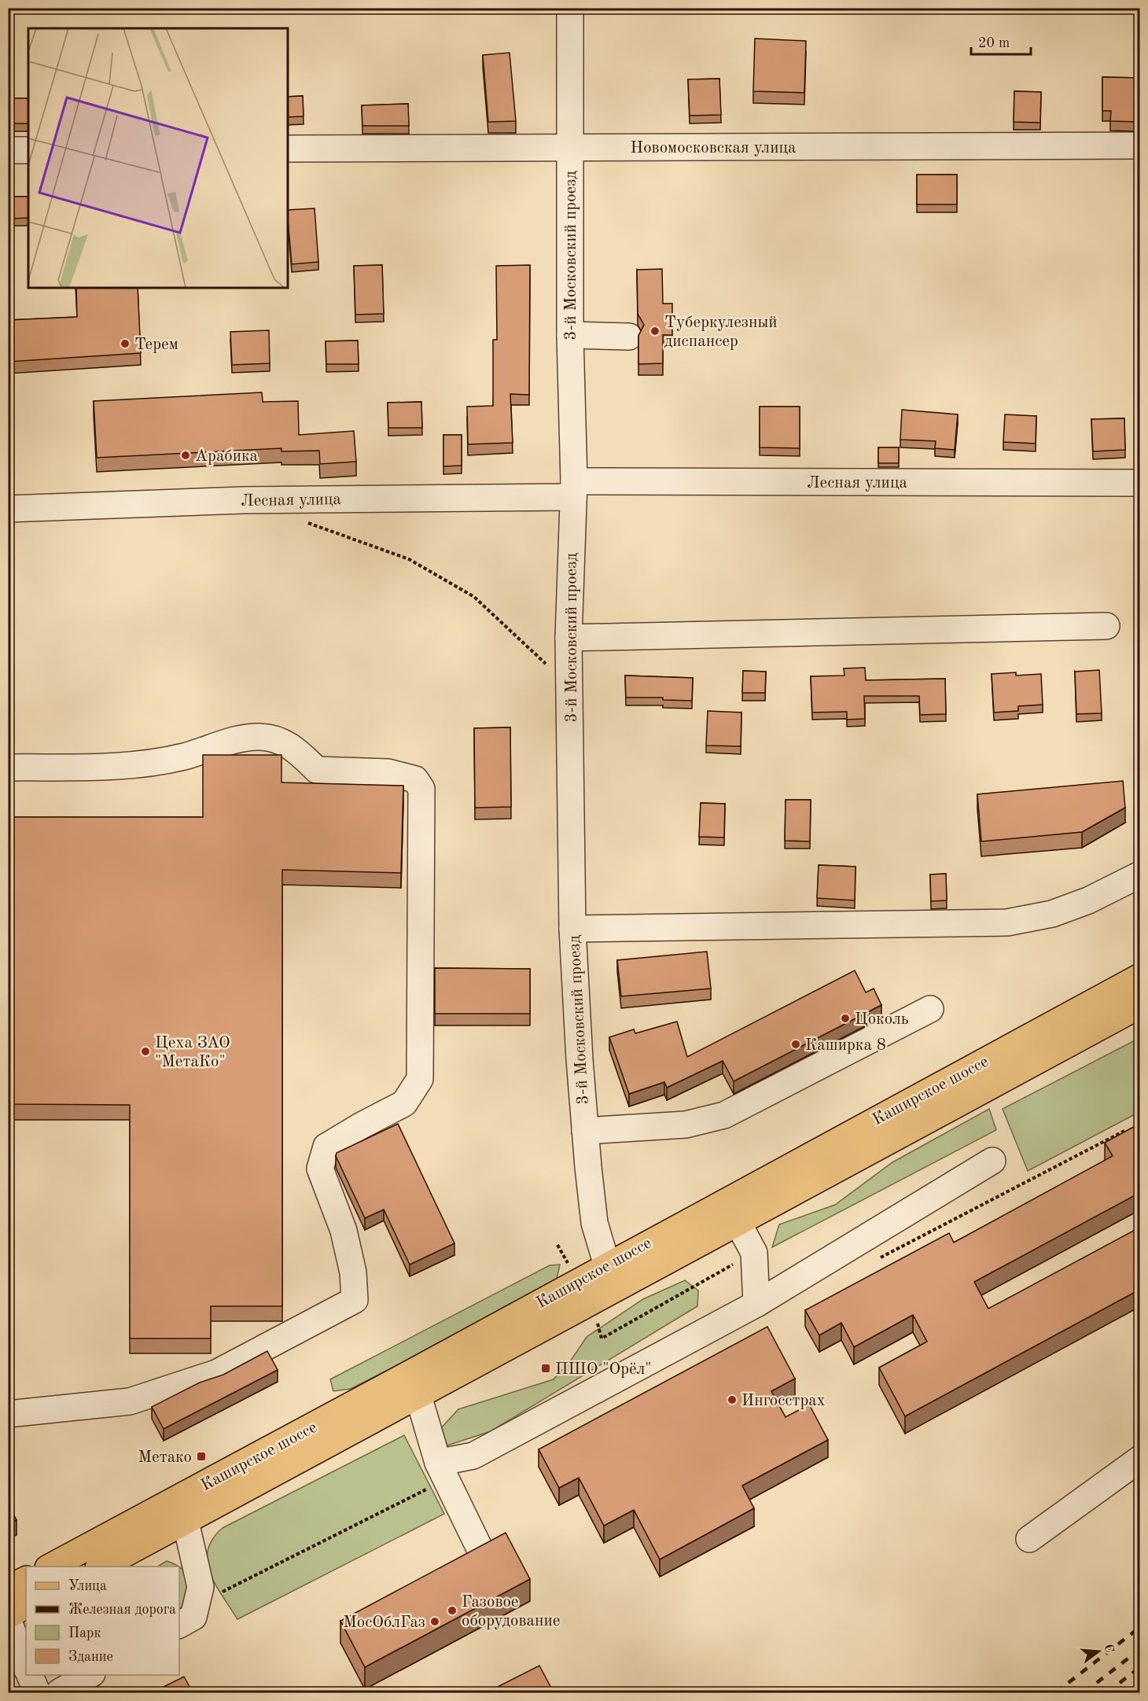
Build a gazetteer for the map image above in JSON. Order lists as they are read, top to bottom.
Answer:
{
  "streets": {
    "main road": ["Каширское шоссе"],
    "street": ["Новомосковская улица", "3-й Московский проезд", "Лесная улица"]
  },
  "crossings": [
    ["Новомосковская улица", "3-й Московский проезд"],
    ["3-й Московский проезд", "Лесная улица"],
    ["3-й Московский проезд", "Каширское шоссе"]
  ],
  "places": {
    "other": [
      "Туберкулезный диспансер",
      "Терем",
      "Арабика",
      "Цоколь",
      "Каширка 8",
      "Цеха ЗАО \"МетаКо\"",
      "Ингосстрах",
      "Газовое оборудование",
      "МосОблГаз"
    ],
    "transit": ["ПШО \"Орёл\"", "Метако"]
  },
  "legend": [
    "Улица",
    "Железная дорога",
    "Парк",
    "Здание"
  ],
  "scale_bar": "20 m",
  "north": "right"
}
